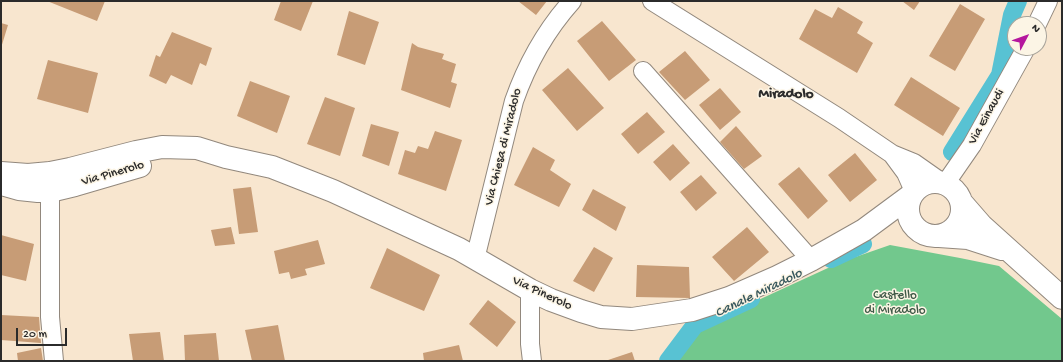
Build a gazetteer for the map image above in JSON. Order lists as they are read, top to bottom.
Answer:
{
  "streets": {
    "street": ["Via Einaudi", "Via Chiesa di Miradolo", "Via Pinerolo"]
  },
  "crossings": [
    ["Via Einaudi", "Via Pinerolo"],
    ["Via Chiesa di Miradolo", "Via Pinerolo"]
  ],
  "districts": ["Miradolo"],
  "water": ["Canale Miradolo"],
  "parks": ["Castello di Miradolo"],
  "scale_bar": "20 m",
  "north": "top right"
}
